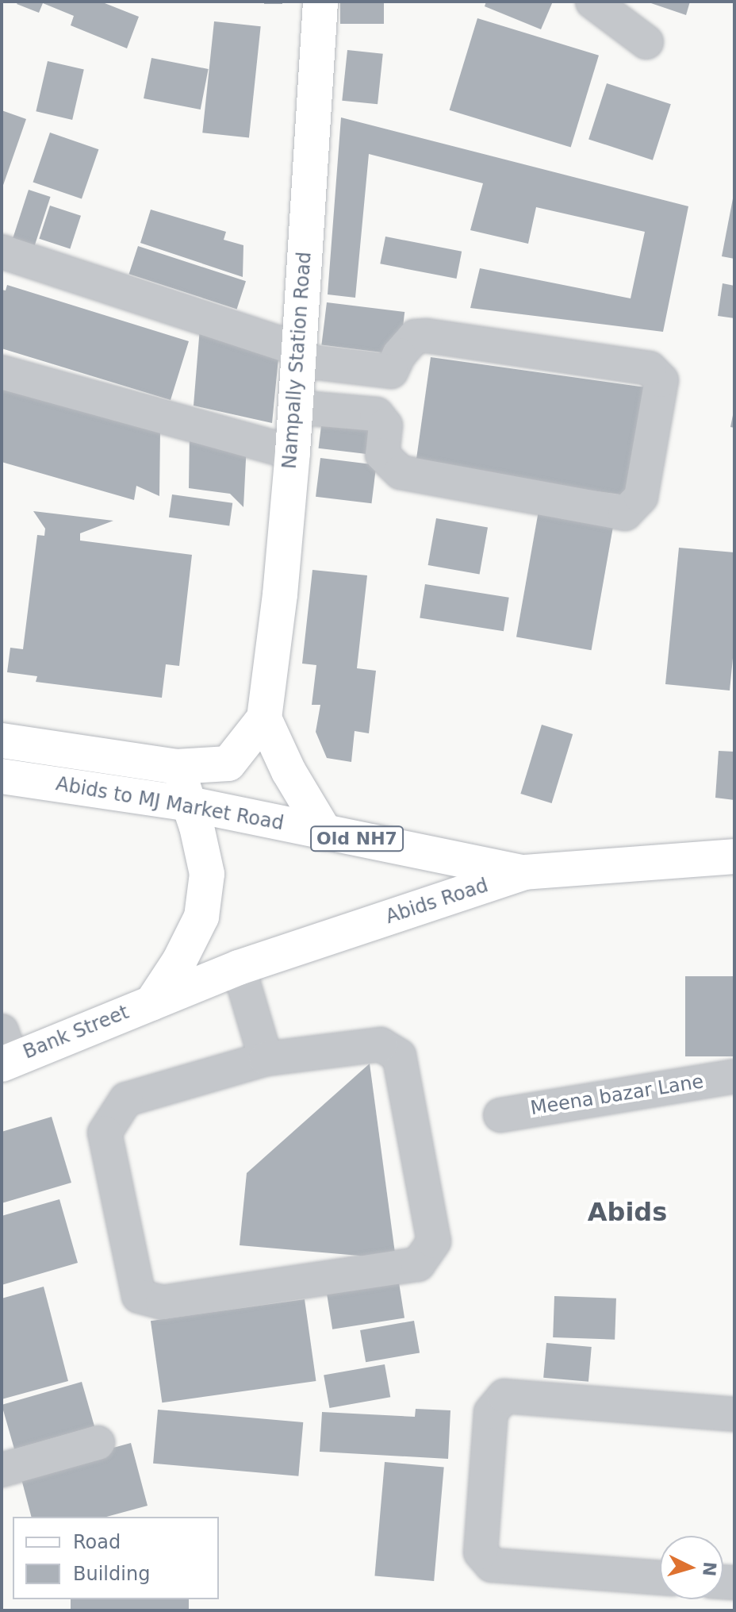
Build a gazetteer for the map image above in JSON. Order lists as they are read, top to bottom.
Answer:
{
  "streets": {
    "main road": [
      "Nampally Station Road",
      "Abids to MJ Market Road",
      "Old NH7",
      "Abids Road",
      "Bank Street"
    ],
    "street": ["Meena bazar Lane"]
  },
  "crossings": [
    ["Nampally Station Road", "Abids to MJ Market Road"],
    ["Abids to MJ Market Road", "Abids Road"],
    ["Abids Road", "Bank Street"]
  ],
  "districts": ["Abids"],
  "legend": ["Road", "Building"],
  "north": "right"
}
